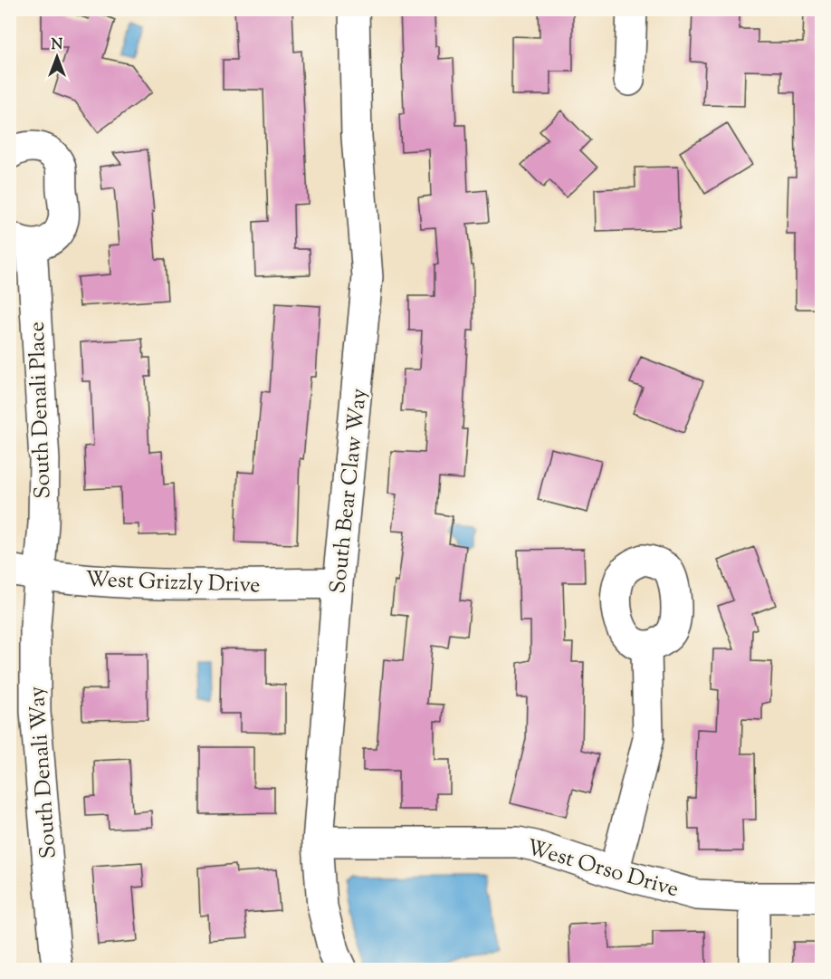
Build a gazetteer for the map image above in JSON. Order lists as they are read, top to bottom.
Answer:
{
  "streets": {
    "street": [
      "South Denali Place",
      "South Bear Claw Way",
      "West Grizzly Drive",
      "South Denali Way",
      "West Orso Drive"
    ]
  },
  "crossings": [
    ["South Denali Place", "West Grizzly Drive"],
    ["South Denali Place", "South Denali Way"],
    ["South Bear Claw Way", "West Grizzly Drive"],
    ["South Bear Claw Way", "West Orso Drive"],
    ["West Grizzly Drive", "South Denali Way"]
  ],
  "north": "top"
}
